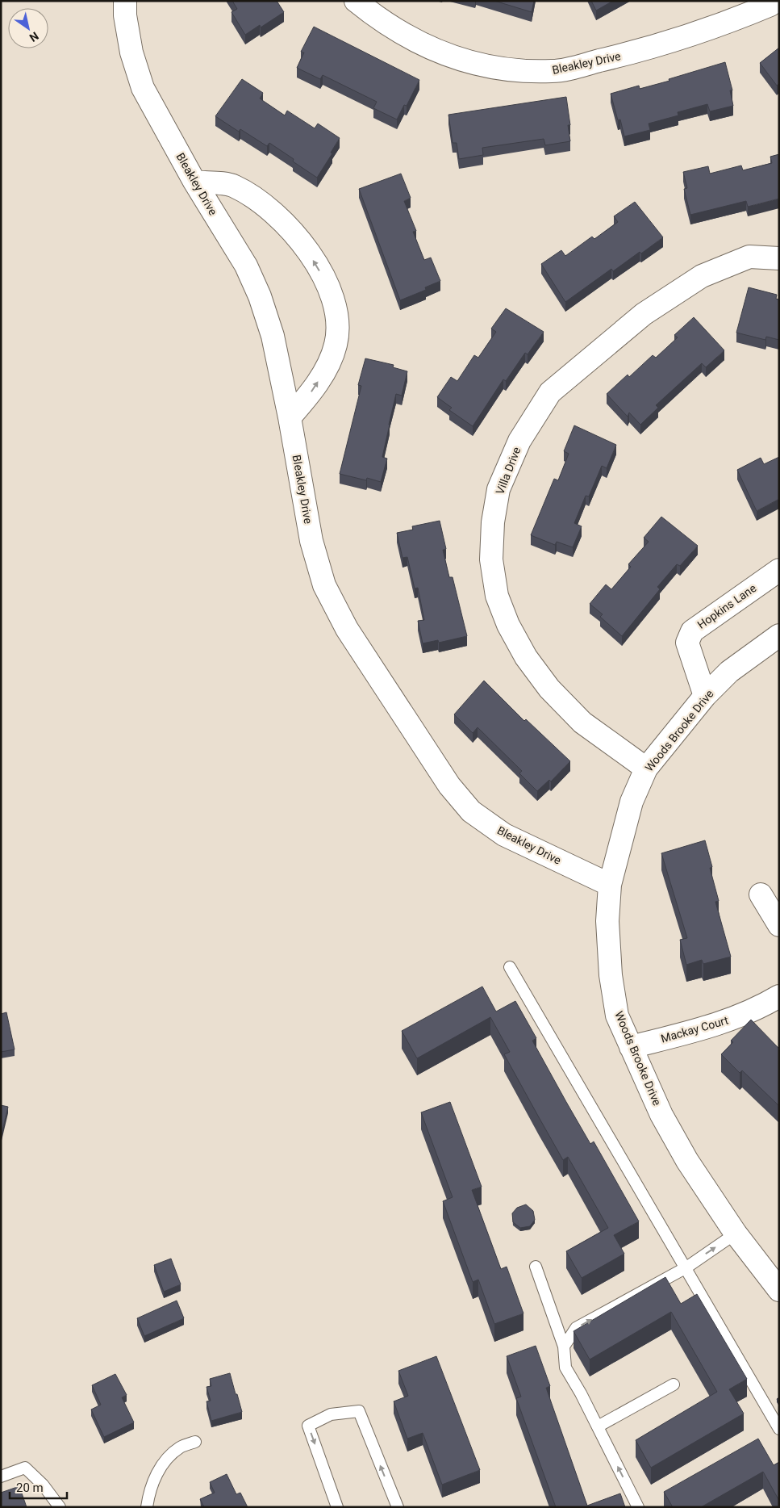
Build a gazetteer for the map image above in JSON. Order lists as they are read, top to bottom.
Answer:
{
  "streets": {
    "street": [
      "Bleakley Drive",
      "Villa Drive",
      "Hopkins Lane",
      "Woods Brooke Drive",
      "Mackay Court"
    ]
  },
  "crossings": [
    ["Bleakley Drive", "Woods Brooke Drive"],
    ["Villa Drive", "Woods Brooke Drive"],
    ["Hopkins Lane", "Woods Brooke Drive"],
    ["Woods Brooke Drive", "Mackay Court"]
  ],
  "scale_bar": "20 m",
  "north": "bottom right"
}
